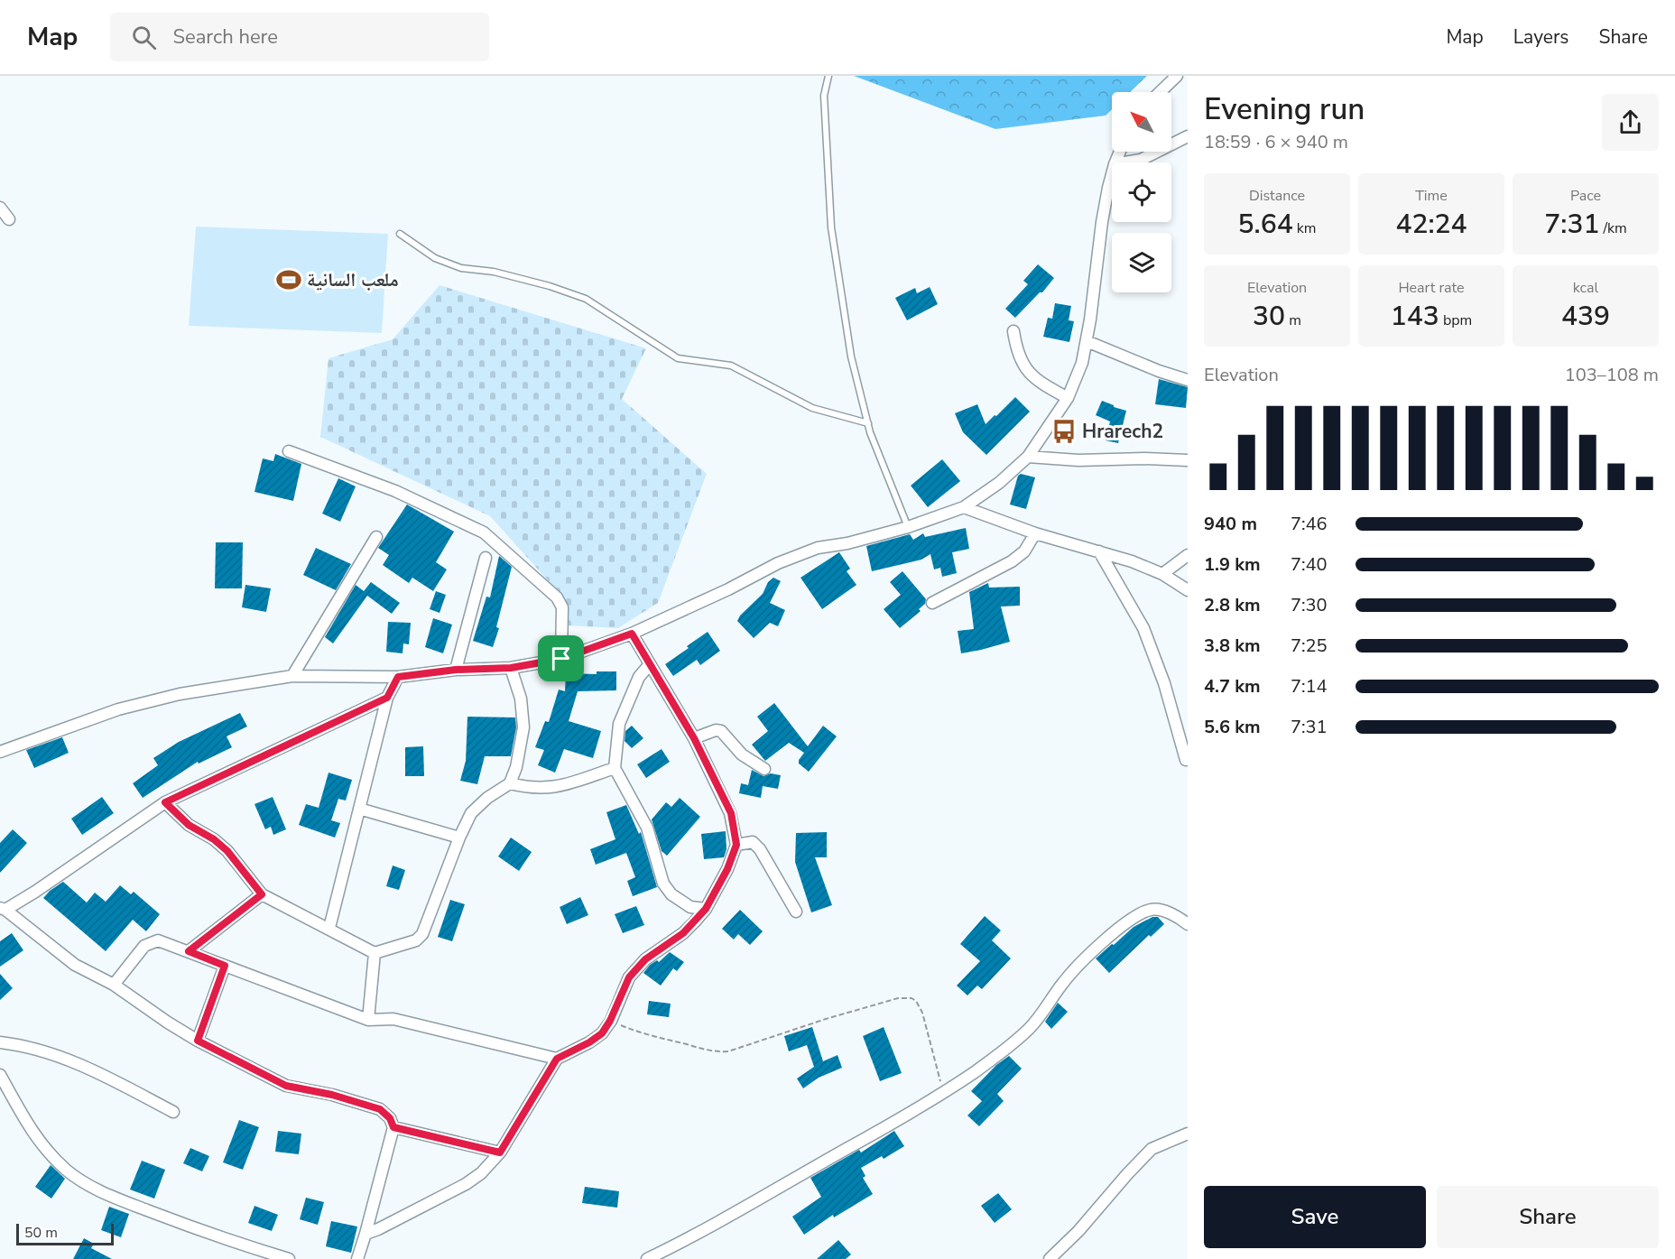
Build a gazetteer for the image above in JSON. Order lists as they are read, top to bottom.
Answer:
{
  "places": {
    "sports": ["ملعب السانية"],
    "bus stop": ["Hrarech2"]
  },
  "scale_bar": "50 m",
  "north": "top left",
  "page": {
    "header": "Map",
    "search": "Search here",
    "nav": ["Map", "Layers", "Share"],
    "heading": ["Evening run", "18:59 · 6 × 940 m"],
    "stats": [
      ["Distance", "5.64 km"],
      ["Time", "42:24"],
      ["Pace", "7:31 /km"],
      ["Elevation", "30 m"],
      ["Heart rate", "143 bpm"],
      ["kcal", "439"]
    ],
    "chart": ["Elevation", "103–108 m"],
    "list": [
      {
        "name": "940 m",
        "note": "7:46"
      },
      {
        "name": "1.9 km",
        "note": "7:40"
      },
      {
        "name": "2.8 km",
        "note": "7:30"
      },
      {
        "name": "3.8 km",
        "note": "7:25"
      },
      {
        "name": "4.7 km",
        "note": "7:14"
      },
      {
        "name": "5.6 km",
        "note": "7:31"
      }
    ],
    "buttons": ["Save", "Share"],
    "scale": "50 m"
  }
}
